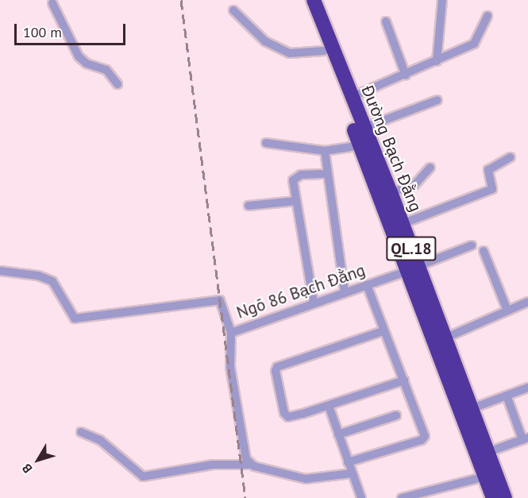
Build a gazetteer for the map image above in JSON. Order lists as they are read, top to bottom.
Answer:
{
  "streets": {
    "highway": ["Đường Bạch Đằng", "QL.18"],
    "street": ["Ngõ 86 Bạch Đằng"]
  },
  "crossings": [
    ["Đường Bạch Đằng", "Ngõ 86 Bạch Đằng"]
  ],
  "scale_bar": "100 m",
  "north": "bottom left"
}
